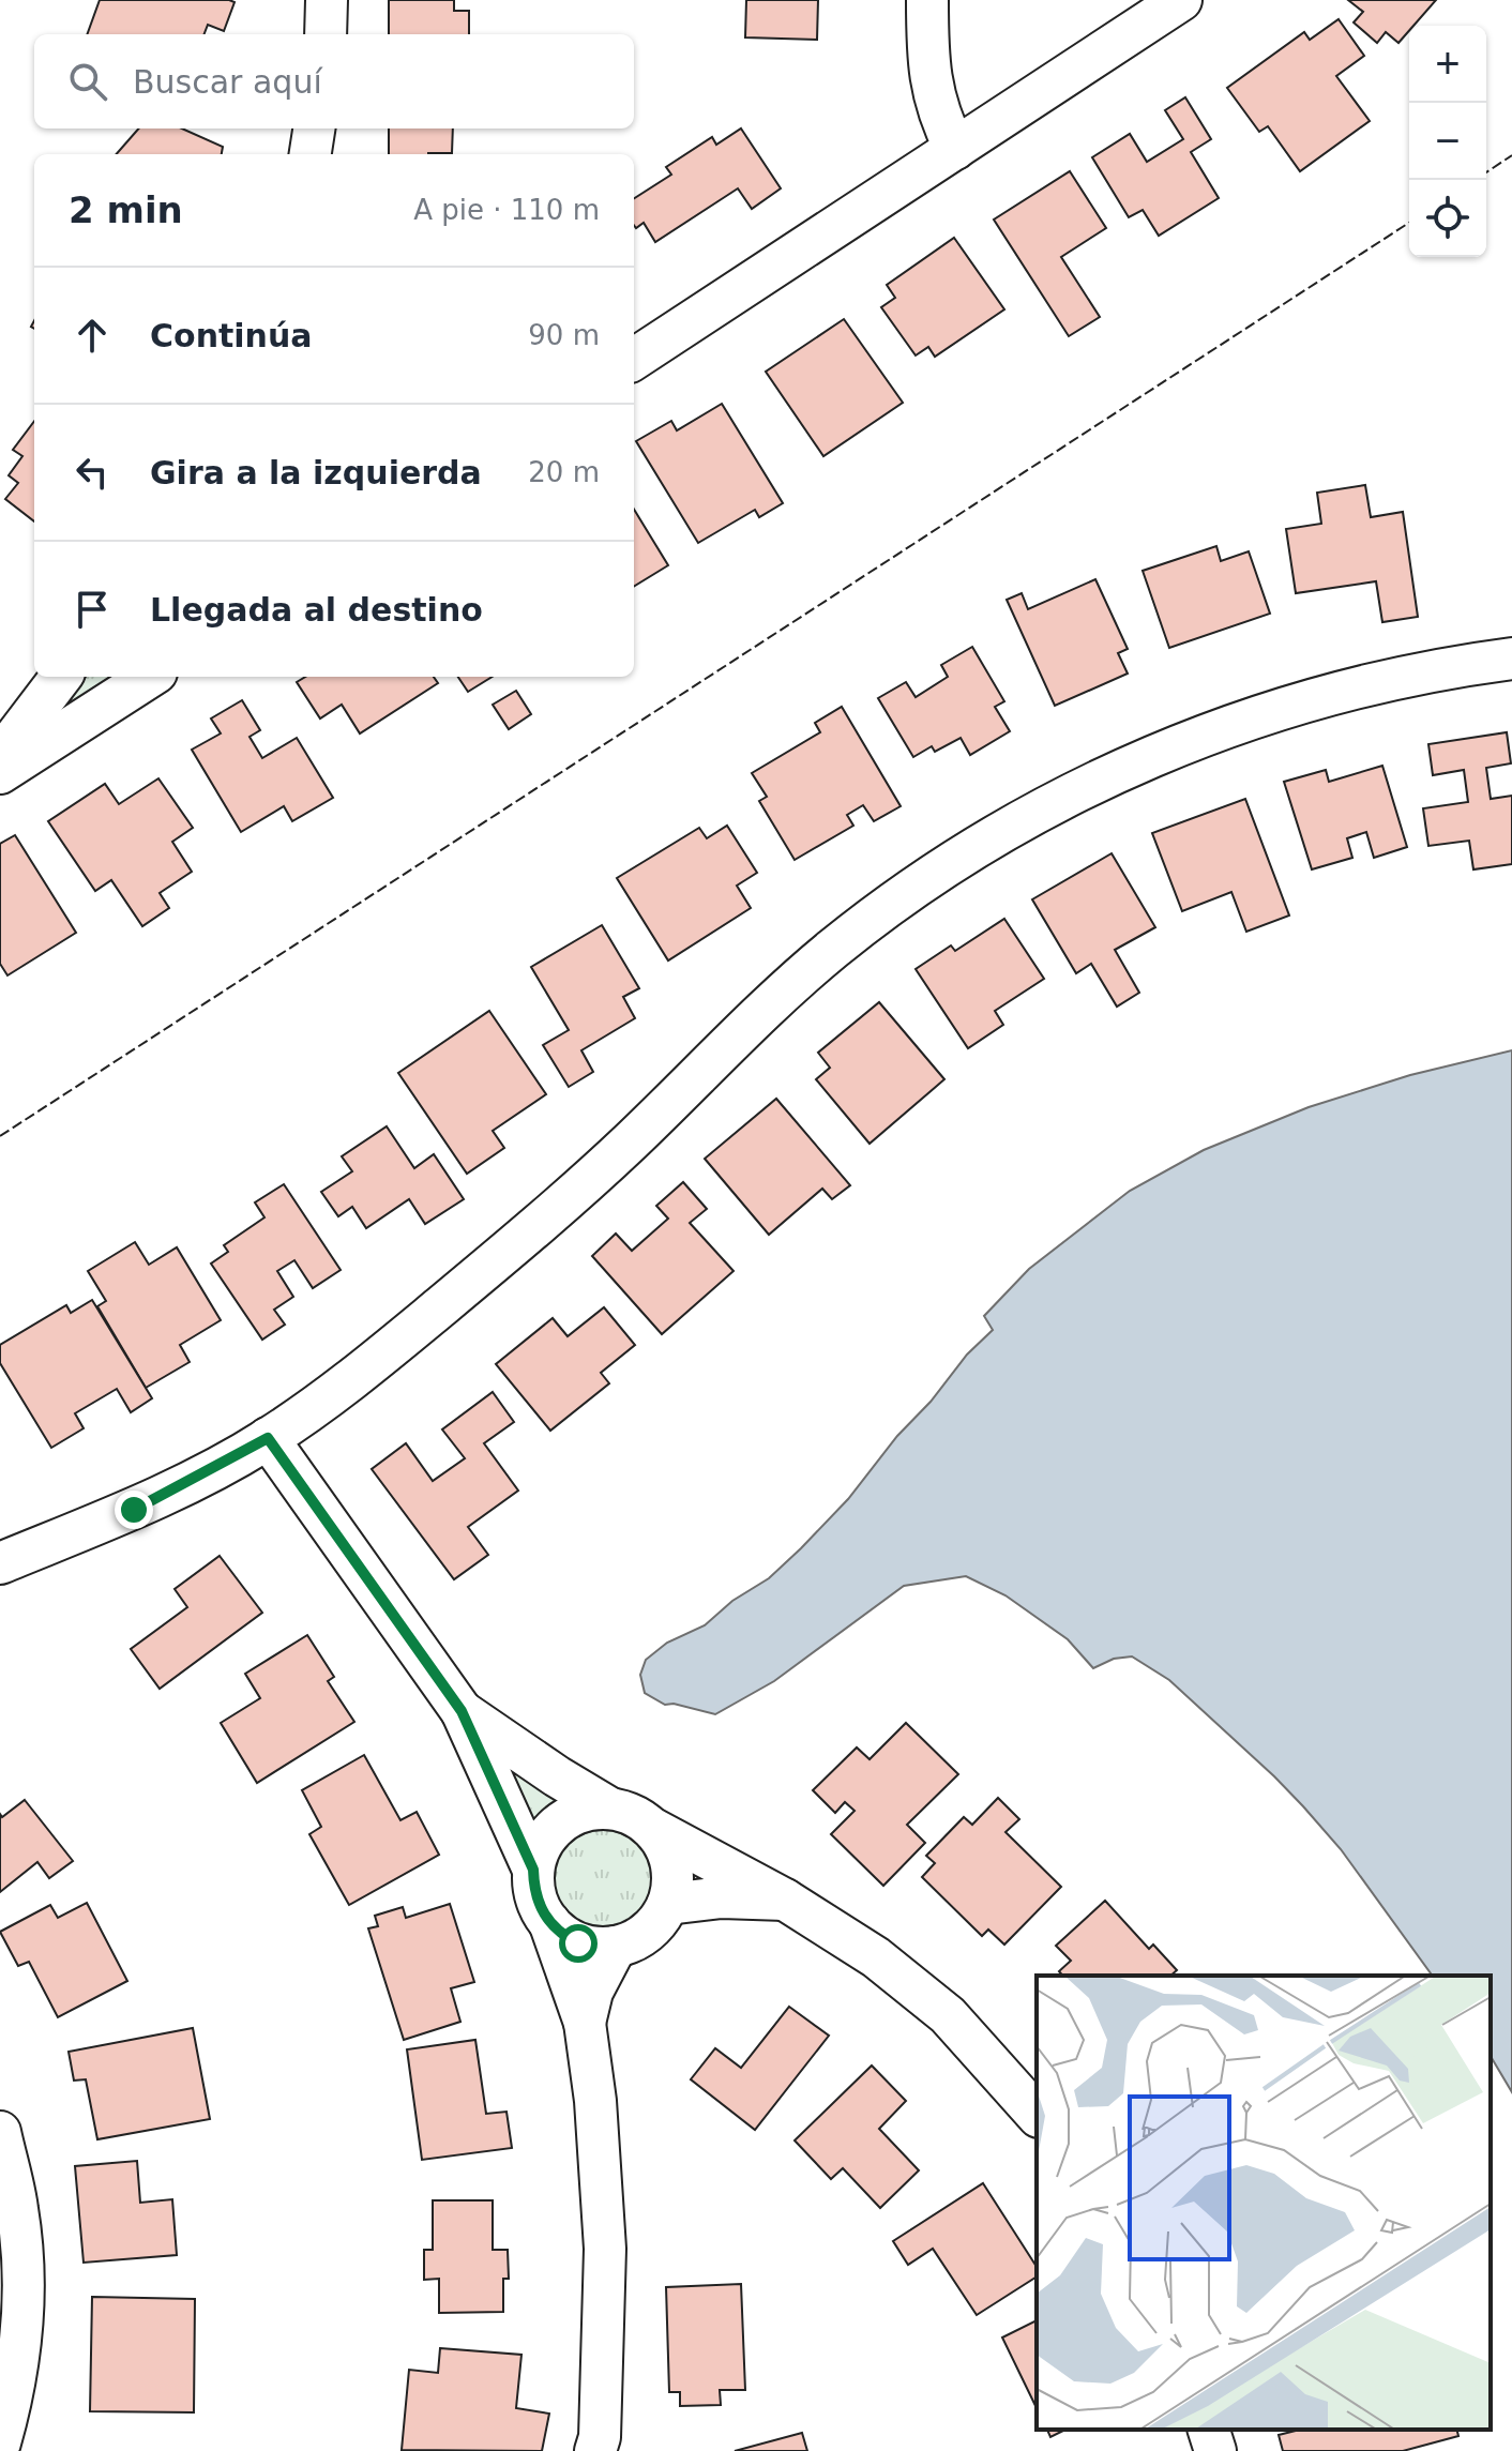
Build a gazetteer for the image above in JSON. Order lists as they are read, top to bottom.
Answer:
{
  "page": {
    "map_buttons": ["+", "−"],
    "search": "Buscar aquí",
    "heading": ["2 min", "A pie · 110 m"],
    "list": [
      ["Continúa", "90 m"],
      ["Gira a la izquierda", "20 m"],
      "Llegada al destino"
    ]
  }
}
